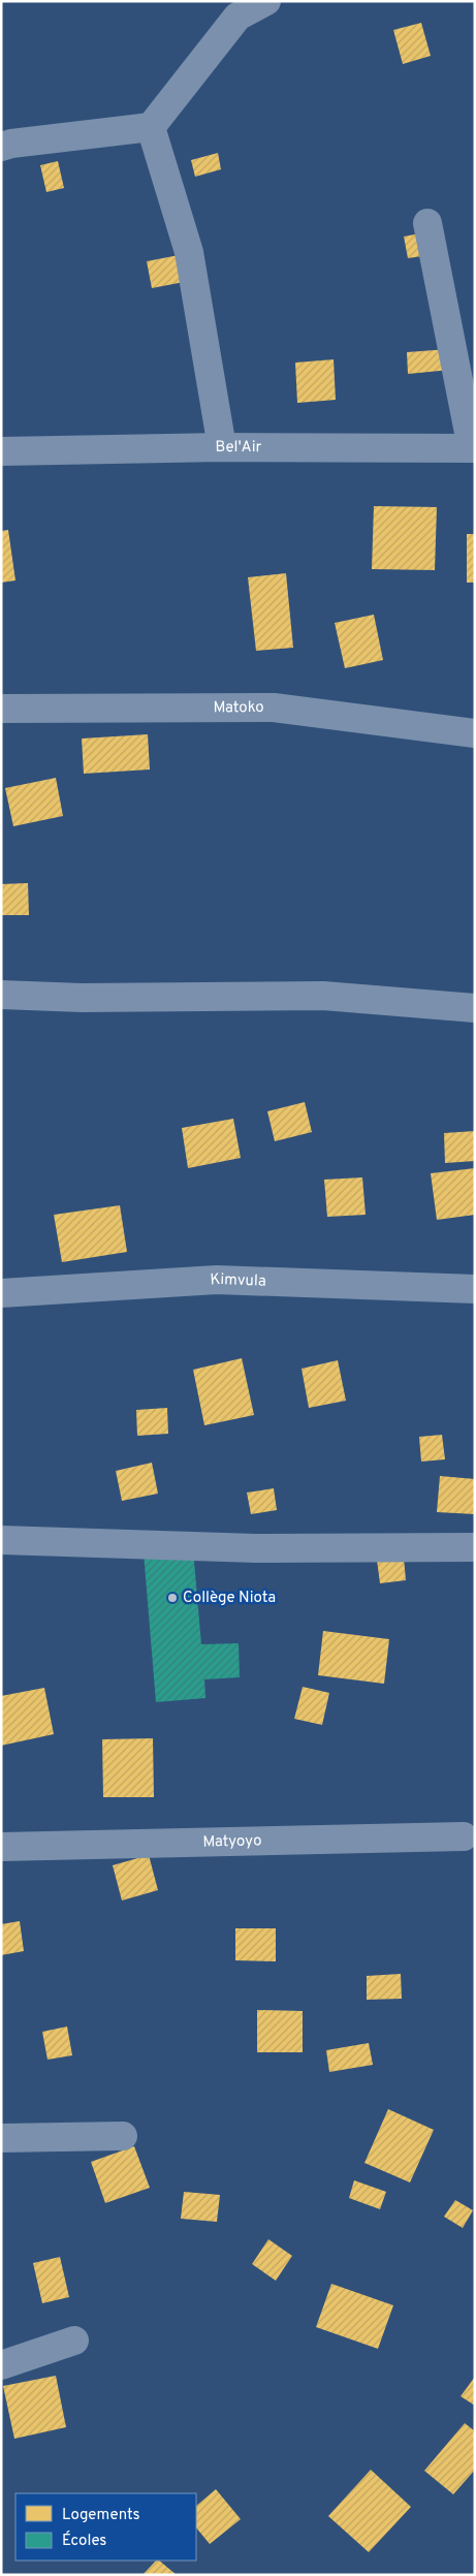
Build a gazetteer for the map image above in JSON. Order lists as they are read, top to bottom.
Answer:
{
  "streets": {
    "street": [
      "Bel'Air",
      "Matoko",
      "Kimvula",
      "Matyoyo"
    ]
  },
  "places": ["Collège Niota"],
  "legend": ["Logements", "Écoles"]
}
